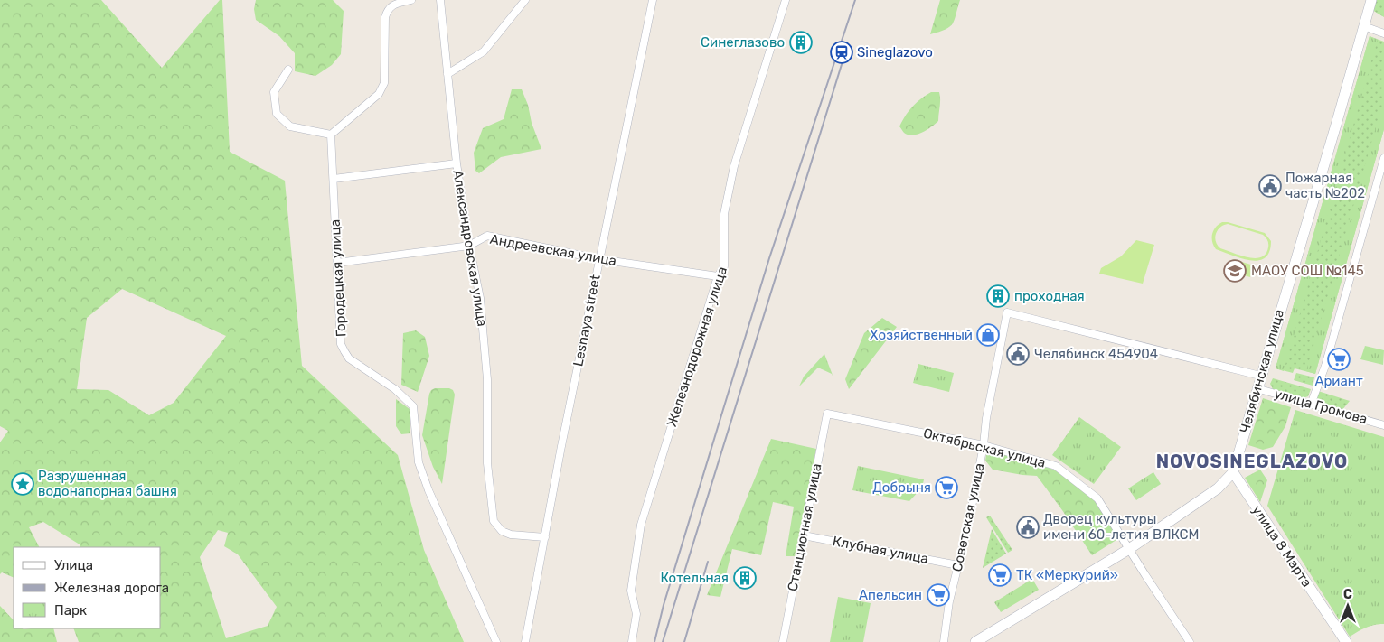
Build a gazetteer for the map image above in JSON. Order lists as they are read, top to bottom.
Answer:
{
  "streets": {
    "street": [
      "Александровская улица",
      "Андреевская улица",
      "Городецкая улица",
      "Lesnaya street",
      "Железнодорожная улица",
      "Челябинская улица",
      "улица Громова",
      "Октябрьская улица",
      "Советская улица",
      "Станционная улица",
      "улица 8 Марта",
      "Клубная улица"
    ]
  },
  "crossings": [
    ["Александровская улица", "Андреевская улица"],
    ["Александровская улица", "Lesnaya street"],
    ["Андреевская улица", "Городецкая улица"],
    ["Андреевская улица", "Lesnaya street"],
    ["Андреевская улица", "Железнодорожная улица"],
    ["Челябинская улица", "улица Громова"],
    ["Челябинская улица", "Октябрьская улица"],
    ["Челябинская улица", "Советская улица"],
    ["Челябинская улица", "улица 8 Марта"],
    ["Октябрьская улица", "Советская улица"],
    ["Октябрьская улица", "Станционная улица"],
    ["Советская улица", "Клубная улица"],
    ["Станционная улица", "Клубная улица"]
  ],
  "districts": ["NOVOSINEGLAZOVO"],
  "places": {
    "building": ["Синеглазово", "проходная", "Котельная"],
    "station": ["Sineglazovo"],
    "public building": ["Пожарная часть №202", "Челябинск 454904", "Дворец культуры имени 60-летия ВЛКСМ"],
    "school or university": ["МАОУ СОШ №145"],
    "shop": ["Хозяйственный"],
    "supermarket": [
      "Ариант",
      "Добрыня",
      "ТК «Меркурий»",
      "Апельсин"
    ],
    "place": ["Разрушенная водонапорная башня"]
  },
  "legend": ["Улица", "Железная дорога", "Парк"],
  "north": "top"
}
